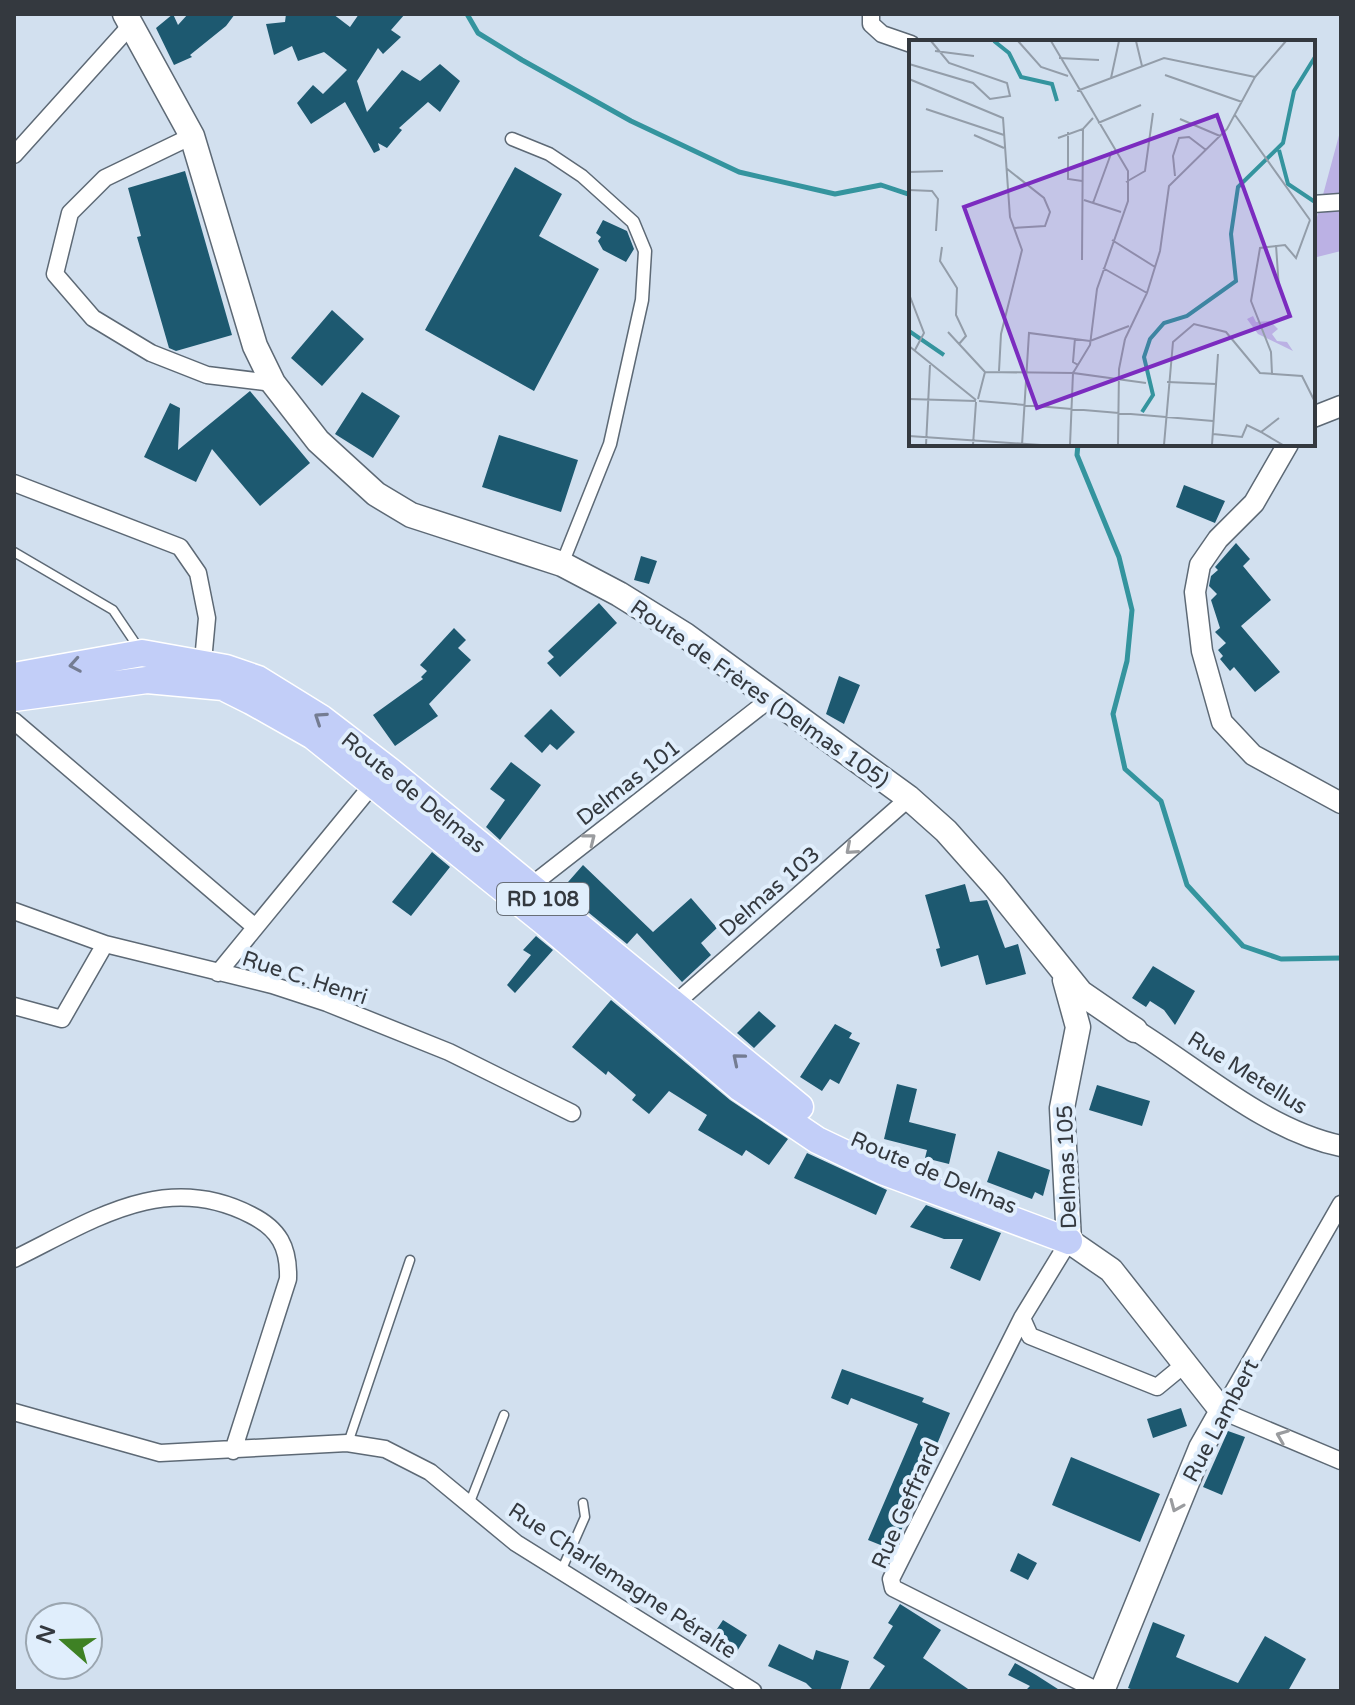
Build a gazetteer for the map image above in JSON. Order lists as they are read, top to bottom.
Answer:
{
  "streets": {
    "main road": [
      "Route de Frères (Delmas 105)",
      "Route de Delmas",
      "RD 108",
      "Delmas 105",
      "Rue Lambert"
    ],
    "street": [
      "Delmas 101",
      "Delmas 103",
      "Rue C. Henri",
      "Rue Metellus",
      "Rue Geffrard",
      "Rue Charlemagne Péralte"
    ]
  },
  "crossings": [
    ["Route de Frères (Delmas 105)", "Delmas 101"],
    ["Route de Frères (Delmas 105)", "Delmas 103"],
    ["Route de Frères (Delmas 105)", "Rue Metellus"],
    ["Route de Frères (Delmas 105)", "Delmas 105"],
    ["Delmas 101", "Route de Delmas"],
    ["Route de Delmas", "Delmas 103"],
    ["Route de Delmas", "Delmas 105"],
    ["Route de Delmas", "Rue Lambert"],
    ["Route de Delmas", "Rue Geffrard"],
    ["Delmas 105", "Rue Geffrard"],
    ["Rue Lambert", "Rue Geffrard"]
  ],
  "one_way": ["Delmas 101", "Delmas 103", "Rue Lambert"],
  "north": "left"
}
